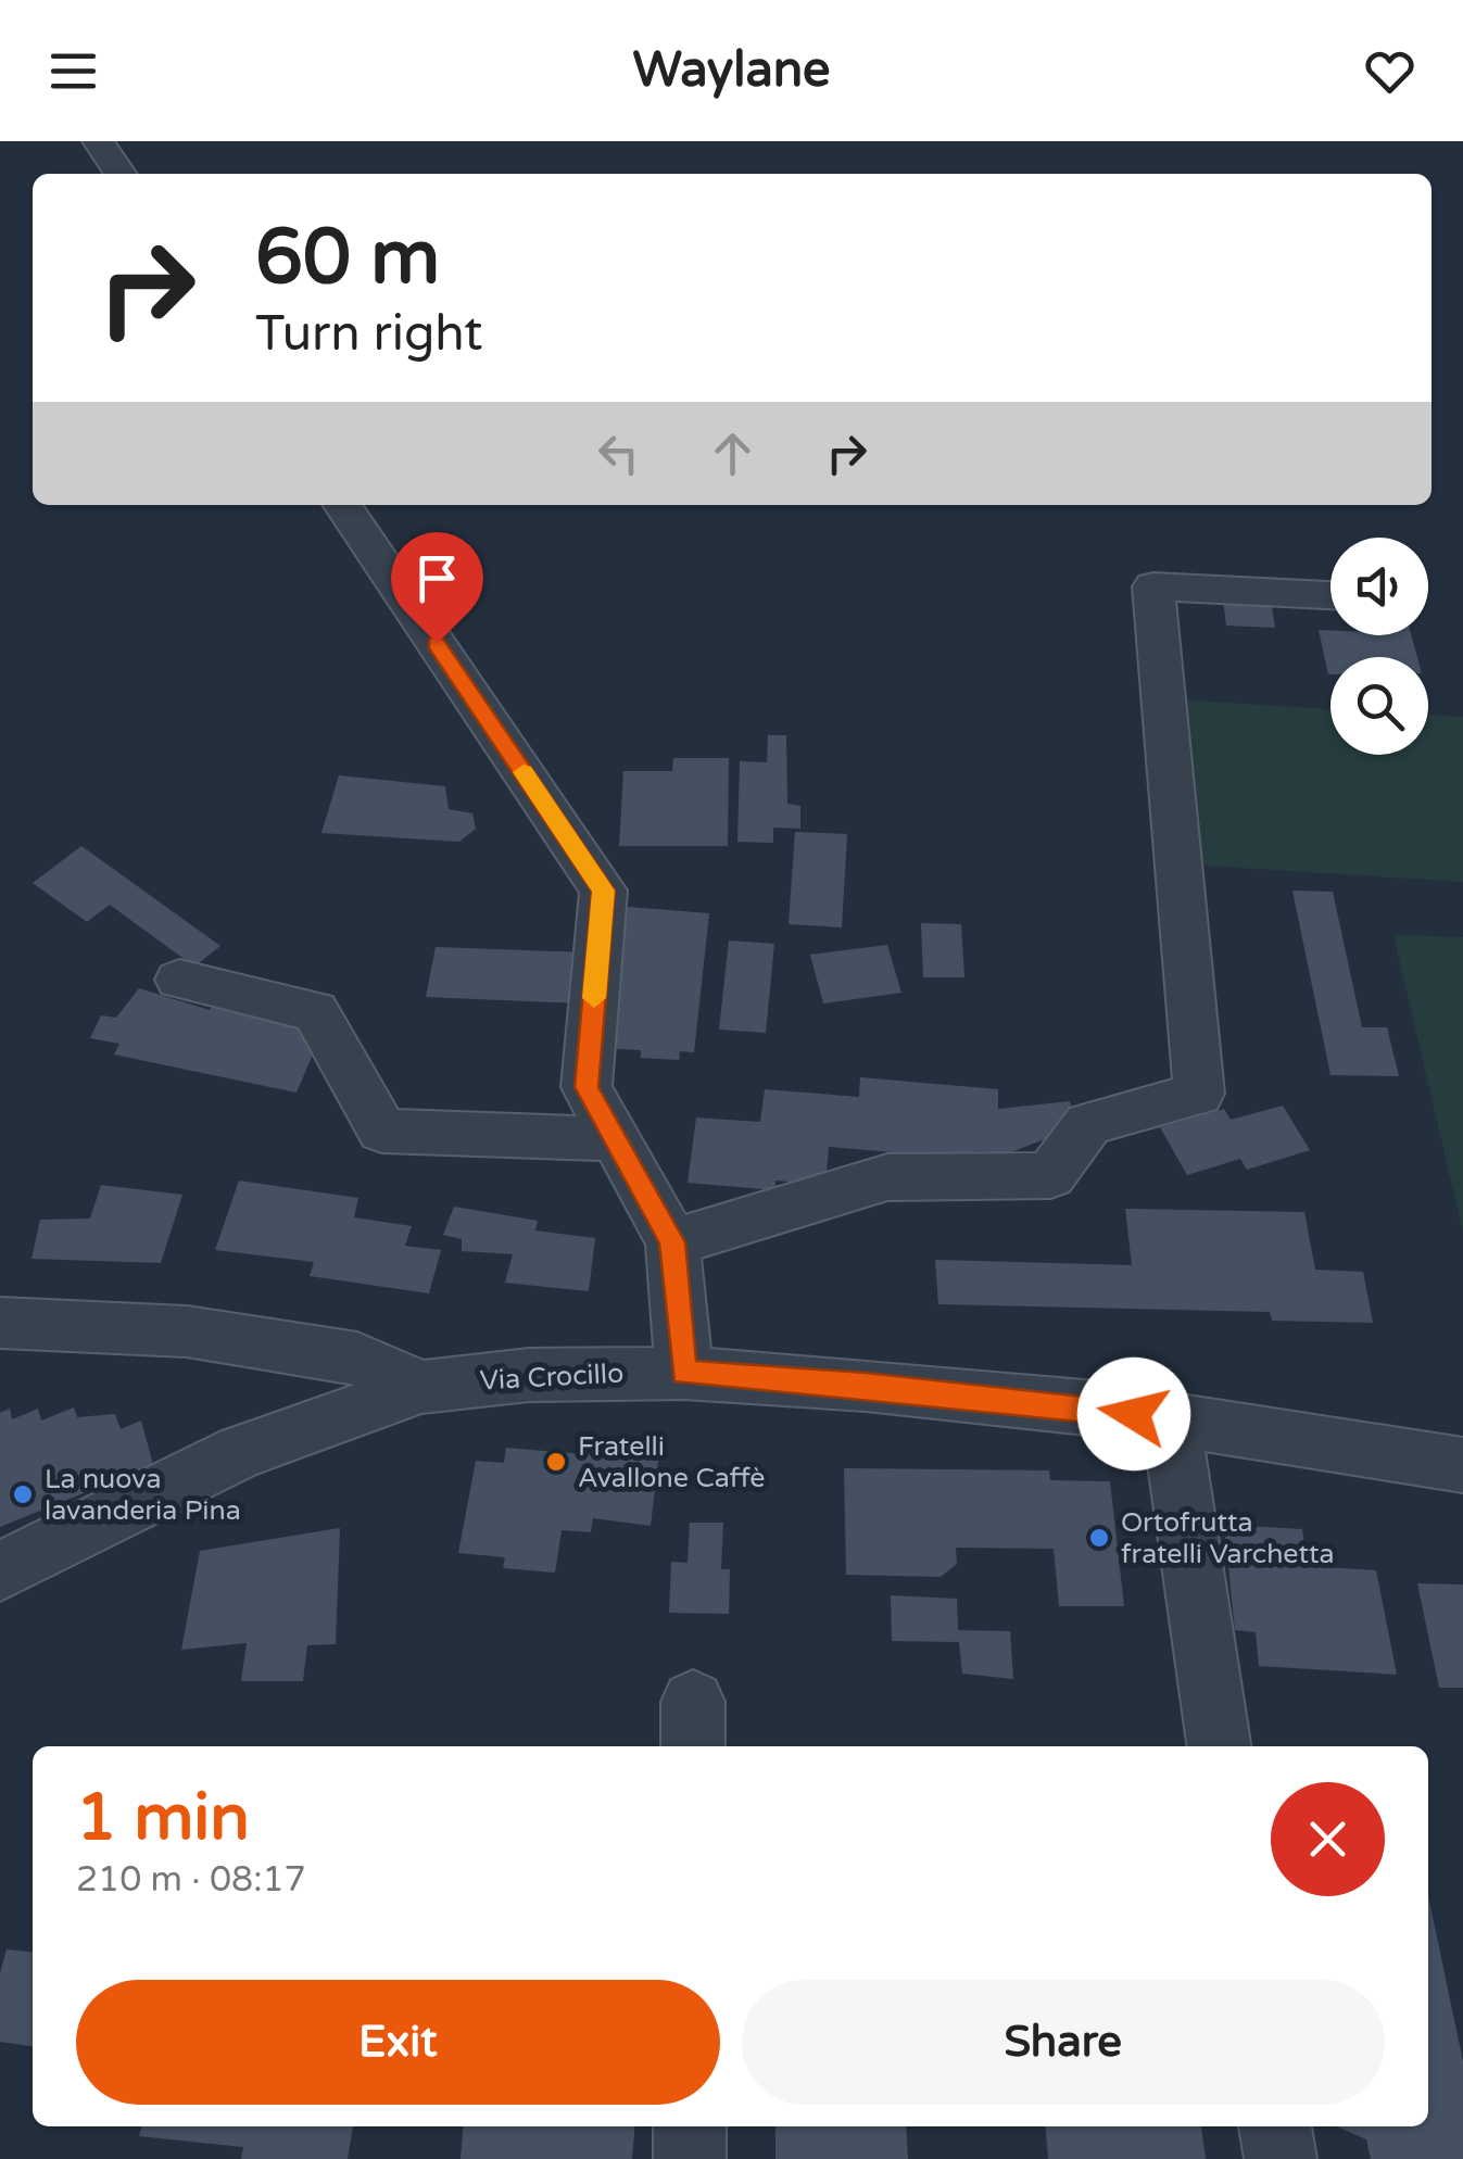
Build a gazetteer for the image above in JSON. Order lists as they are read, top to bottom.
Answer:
{
  "streets": {
    "street": ["Via Crocillo"]
  },
  "places": ["Fratelli Avallone Caffè", "La nuova lavanderia Pina", "Ortofrutta fratelli Varchetta"],
  "page": {
    "header": "Waylane",
    "turn": ["60 m", "Turn right"],
    "heading": ["1 min", "210 m · 08:17"],
    "buttons": ["Exit", "Share"]
  }
}
